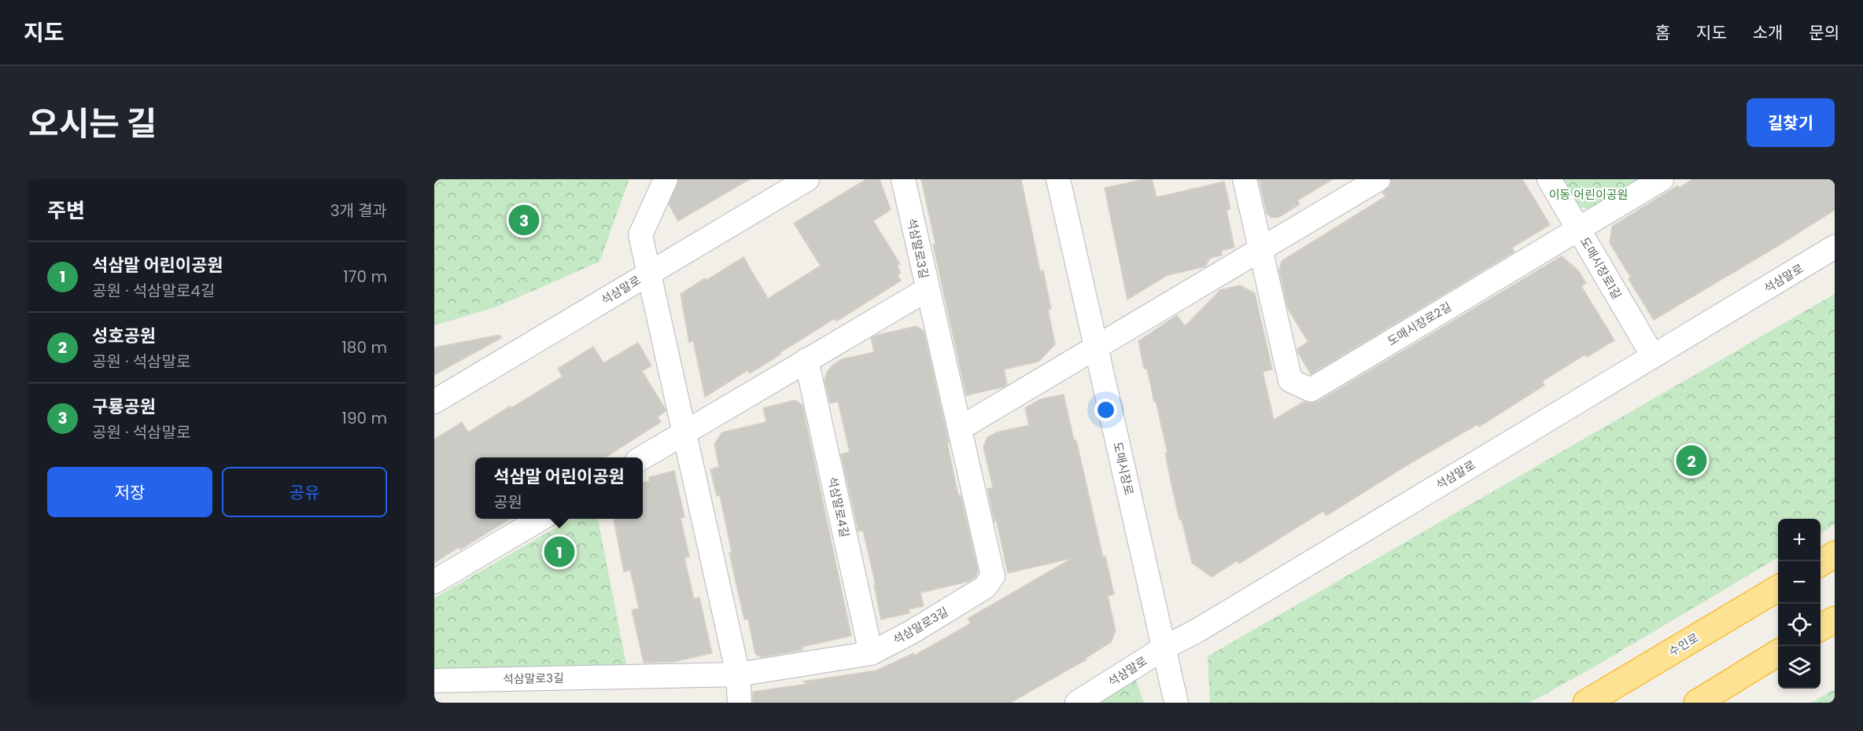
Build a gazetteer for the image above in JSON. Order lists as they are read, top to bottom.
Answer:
{
  "streets": {
    "highway": ["수인로"],
    "street": [
      "석삼말로3길",
      "도매시장로1길",
      "석삼말로",
      "도매시장로2길",
      "도매시장로",
      "석삼말로4길"
    ]
  },
  "crossings": [
    ["석삼말로3길", "석삼말로4길"],
    ["도매시장로1길", "석삼말로"],
    ["도매시장로1길", "도매시장로2길"],
    ["석삼말로", "도매시장로"]
  ],
  "parks": ["이동 어린이공원"],
  "page": {
    "header": "지도",
    "nav": [
      "홈",
      "지도",
      "소개",
      "문의"
    ],
    "title": "오시는 길",
    "buttons": [
      "길찾기",
      ["저장", "공유"]
    ],
    "heading": ["주변", "3개 결과"],
    "pins": ["3", "2", "1"],
    "list": [
      {
        "mark": "1",
        "name": "석삼말 어린이공원",
        "note": "공원 · 석삼말로4길",
        "value": "170 m"
      },
      {
        "mark": "2",
        "name": "성호공원",
        "note": "공원 · 석삼말로",
        "value": "180 m"
      },
      {
        "mark": "3",
        "name": "구룡공원",
        "note": "공원 · 석삼말로",
        "value": "190 m"
      }
    ],
    "popup": ["석삼말 어린이공원", "공원"],
    "map_buttons": ["+", "−"]
  }
}
